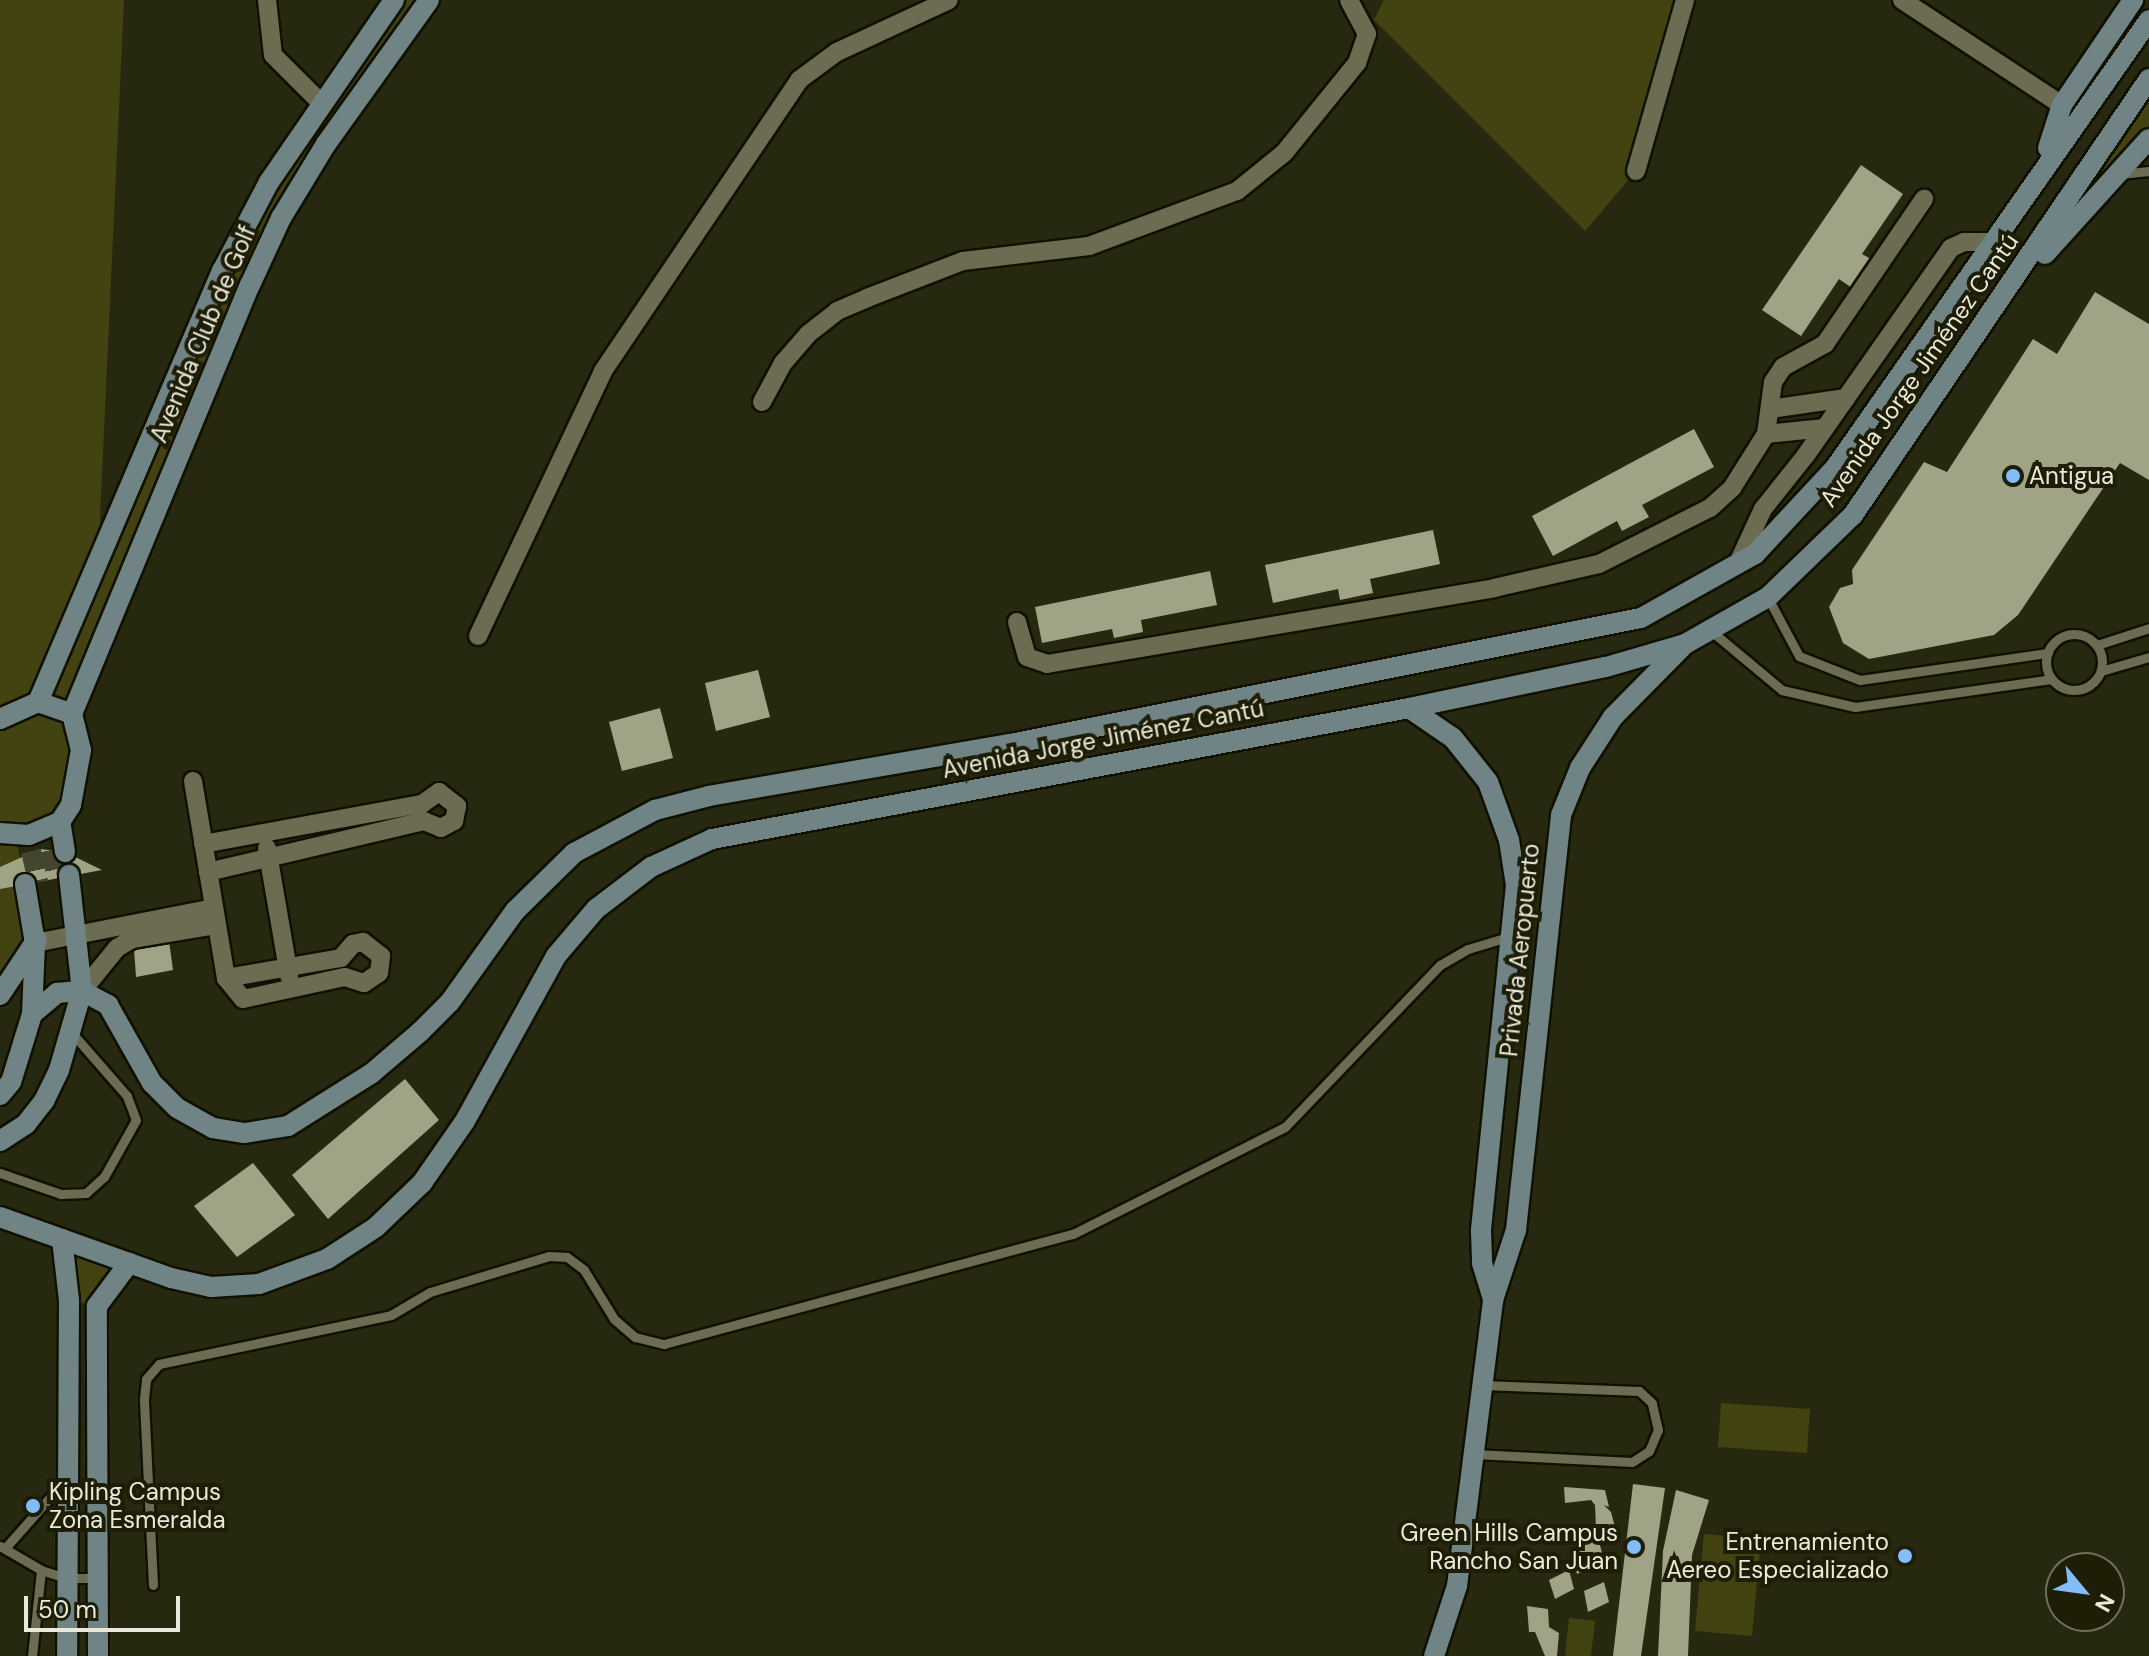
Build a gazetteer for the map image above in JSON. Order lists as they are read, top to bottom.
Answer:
{
  "streets": {
    "main road": ["Avenida Club de Golf", "Avenida Jorge Jiménez Cantú", "Privada Aeropuerto"]
  },
  "crossings": [
    ["Avenida Jorge Jiménez Cantú", "Privada Aeropuerto"]
  ],
  "places": [
    "Antigua",
    "Kipling Campus Zona Esmeralda",
    "Green Hills Campus Rancho San Juan",
    "Entrenamiento Aereo Especializado"
  ],
  "scale_bar": "50 m",
  "north": "bottom right"
}
